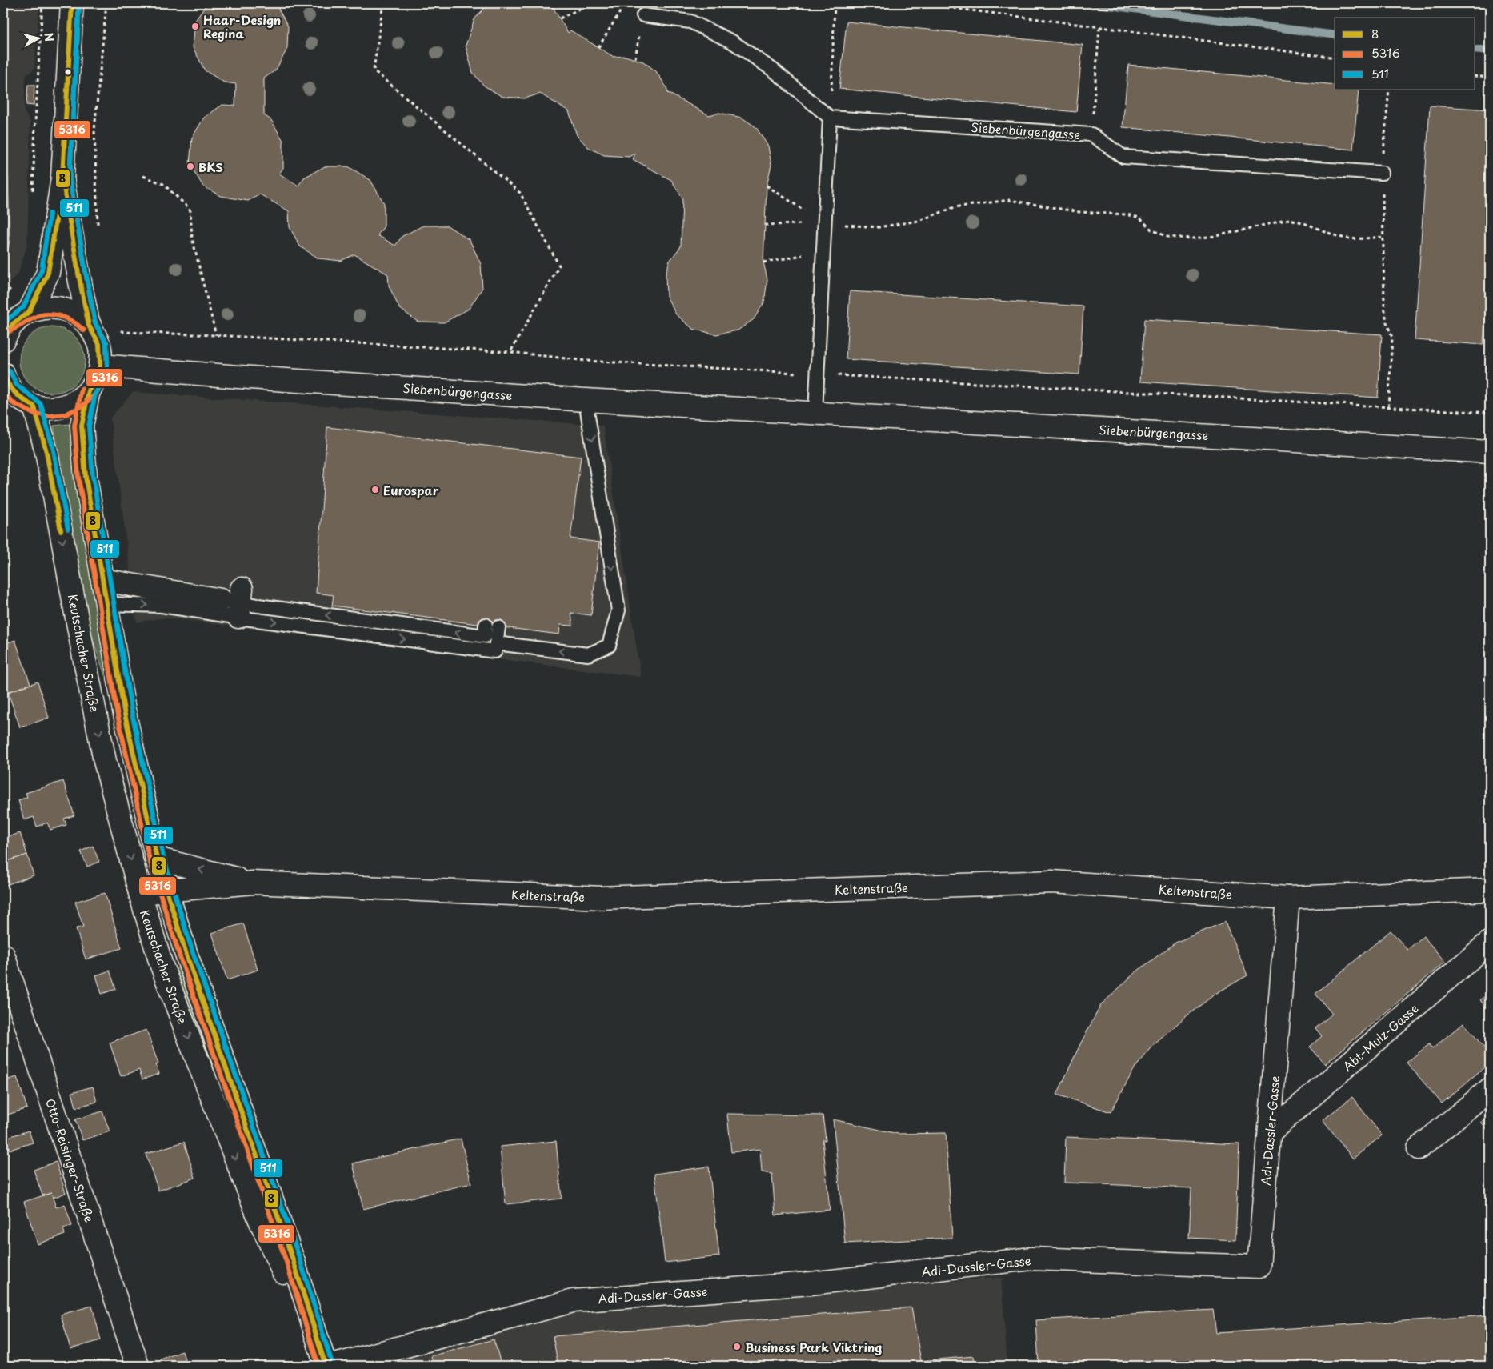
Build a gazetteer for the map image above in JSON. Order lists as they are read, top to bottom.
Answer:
{
  "streets": {
    "street": [
      "Siebenbürgengasse",
      "Keutschacher Straße",
      "Keltenstraße",
      "Abt-Mulz-Gasse",
      "Adi-Dassler-Gasse",
      "Otto-Reisinger-Straße"
    ]
  },
  "crossings": [
    ["Siebenbürgengasse", "Keutschacher Straße"],
    ["Keutschacher Straße", "Keltenstraße"],
    ["Keltenstraße", "Adi-Dassler-Gasse"],
    ["Abt-Mulz-Gasse", "Adi-Dassler-Gasse"]
  ],
  "places": [
    "Haar-Design Regina",
    "BKS",
    "Eurospar",
    "Business Park Viktring"
  ],
  "lines": ["transit line 8", "transit line 5316", "transit line 511"],
  "legend": ["8", "5316", "511"],
  "north": "right"
}
